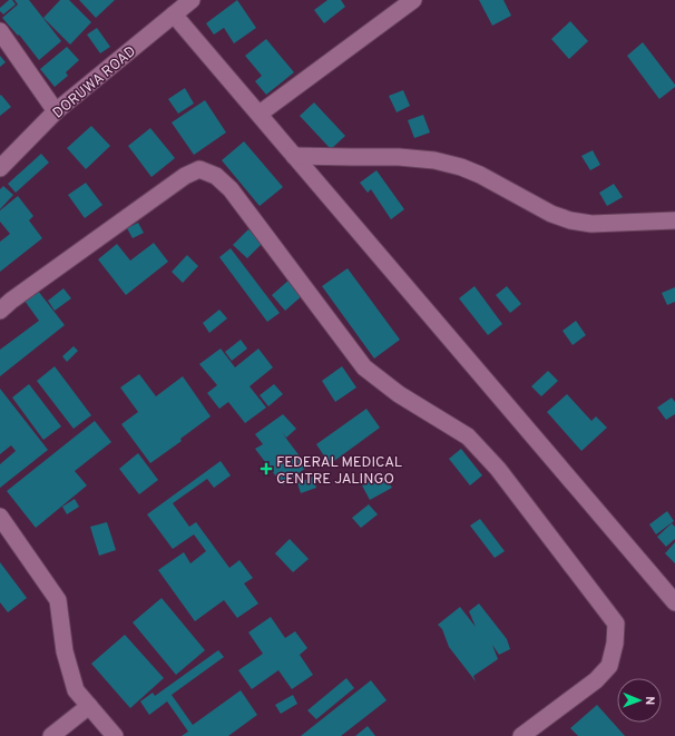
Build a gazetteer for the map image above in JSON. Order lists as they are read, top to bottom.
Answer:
{
  "streets": {
    "street": ["DORUWA ROAD"]
  },
  "places": {
    "health": ["FEDERAL MEDICAL CENTRE JALINGO"]
  },
  "north": "right"
}
